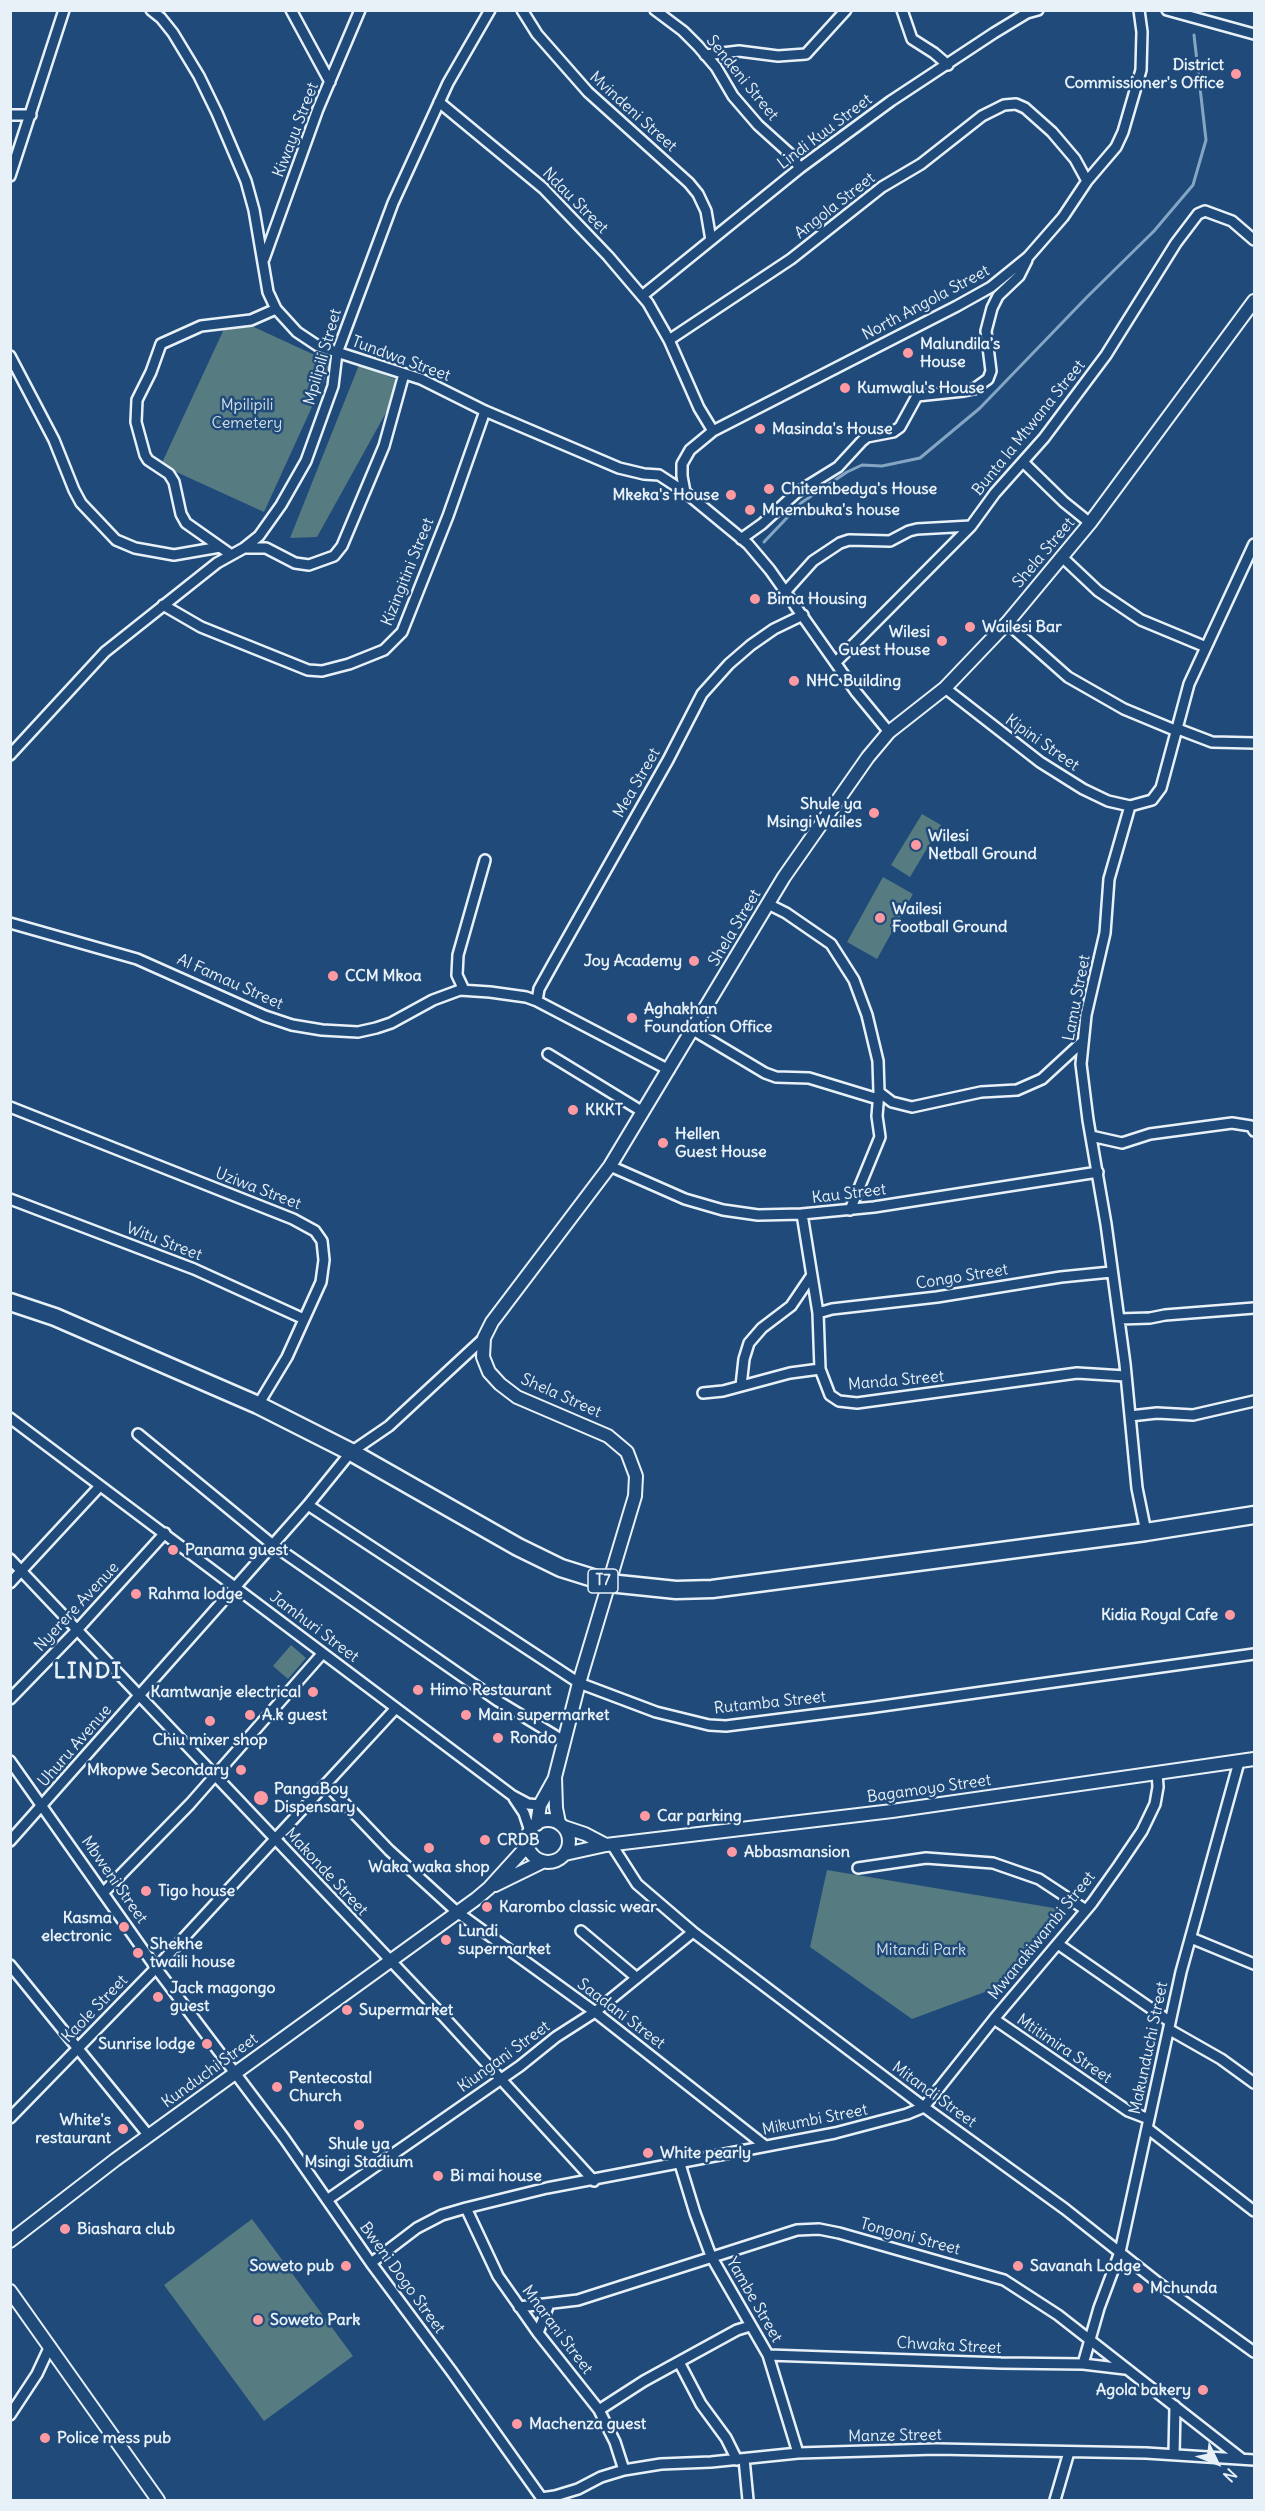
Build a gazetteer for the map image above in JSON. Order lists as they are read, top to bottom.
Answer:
{
  "streets": {
    "highway": ["T7"],
    "main road": ["Shela Street", "Bagamoyo Street", "Kunduchi Street"],
    "street": [
      "Sendeni Street",
      "Mvindeni Street",
      "Kiwayu Street",
      "Lindi Kuu Street",
      "Ndau Street",
      "Angola Street",
      "North Angola Street",
      "Mpilipili Street",
      "Tundwa Street",
      "Bunta la Mtwana Street",
      "Kizingitini Street",
      "Kipini Street",
      "Mea Street",
      "Al Famau Street",
      "Lamu Street",
      "Uziwa Street",
      "Kau Street",
      "Witu Street",
      "Congo Street",
      "Manda Street",
      "Nyerere Avenue",
      "Jamhuri Street",
      "Rutamba Street",
      "Uhuru Avenue",
      "Makonde Street",
      "Mbweni Street",
      "Mwanakiwambi Street",
      "Kaole Street",
      "Saadani Street",
      "Makunduchi Street",
      "Mtitimira Street",
      "Kiungani Street",
      "Mitandi Street",
      "Mikumbi Street",
      "Tongoni Street",
      "Bweni Dogo Street",
      "Yambe Street",
      "Mnarani Street",
      "Chwaka Street",
      "Manze Street"
    ]
  },
  "crossings": [
    ["Sendeni Street", "Lindi Kuu Street"],
    ["Mvindeni Street", "Lindi Kuu Street"],
    ["Kiwayu Street", "Tundwa Street"],
    ["Lindi Kuu Street", "Ndau Street"],
    ["Ndau Street", "Angola Street"],
    ["Ndau Street", "Mpilipili Street"],
    ["Angola Street", "North Angola Street"],
    ["North Angola Street", "Tundwa Street"],
    ["Mpilipili Street", "Tundwa Street"],
    ["Mpilipili Street", "Kizingitini Street"],
    ["Tundwa Street", "Bunta la Mtwana Street"],
    ["Tundwa Street", "Shela Street"],
    ["Tundwa Street", "Kizingitini Street"],
    ["Tundwa Street", "Mea Street"],
    ["Shela Street", "Kipini Street"],
    ["Shela Street", "Al Famau Street"],
    ["Shela Street", "Kau Street"],
    ["Shela Street", "T7"],
    ["Shela Street", "Rutamba Street"],
    ["Shela Street", "Uhuru Avenue"],
    ["Kipini Street", "Lamu Street"],
    ["Mea Street", "Al Famau Street"],
    ["Lamu Street", "Kau Street"],
    ["Lamu Street", "Congo Street"],
    ["Lamu Street", "Manda Street"],
    ["Lamu Street", "T7"],
    ["Uziwa Street", "Witu Street"],
    ["Uziwa Street", "T7"],
    ["Kau Street", "Manda Street"],
    ["Congo Street", "Manda Street"],
    ["T7", "Uhuru Avenue"],
    ["Nyerere Avenue", "Jamhuri Street"],
    ["Nyerere Avenue", "Makonde Street"],
    ["Jamhuri Street", "Uhuru Avenue"],
    ["Jamhuri Street", "Kaole Street"],
    ["Rutamba Street", "Uhuru Avenue"],
    ["Uhuru Avenue", "Makonde Street"],
    ["Uhuru Avenue", "Mbweni Street"],
    ["Bagamoyo Street", "Mwanakiwambi Street"],
    ["Bagamoyo Street", "Makunduchi Street"],
    ["Bagamoyo Street", "Mitandi Street"],
    ["Makonde Street", "Kaole Street"],
    ["Makonde Street", "Kiungani Street"],
    ["Makonde Street", "Kunduchi Street"],
    ["Makonde Street", "Mikumbi Street"],
    ["Mbweni Street", "Kaole Street"],
    ["Mbweni Street", "Kunduchi Street"],
    ["Mbweni Street", "Bweni Dogo Street"],
    ["Mwanakiwambi Street", "Mtitimira Street"],
    ["Mwanakiwambi Street", "Mitandi Street"],
    ["Mwanakiwambi Street", "Mikumbi Street"],
    ["Kaole Street", "Saadani Street"],
    ["Saadani Street", "Kiungani Street"],
    ["Saadani Street", "Kunduchi Street"],
    ["Saadani Street", "Mikumbi Street"],
    ["Makunduchi Street", "Mtitimira Street"],
    ["Makunduchi Street", "Mitandi Street"],
    ["Makunduchi Street", "Tongoni Street"],
    ["Makunduchi Street", "Chwaka Street"],
    ["Kiungani Street", "Mitandi Street"],
    ["Kiungani Street", "Bweni Dogo Street"],
    ["Kunduchi Street", "Bweni Dogo Street"],
    ["Mitandi Street", "Mikumbi Street"],
    ["Mikumbi Street", "Bweni Dogo Street"],
    ["Mikumbi Street", "Yambe Street"],
    ["Mikumbi Street", "Mnarani Street"],
    ["Tongoni Street", "Yambe Street"],
    ["Tongoni Street", "Mnarani Street"],
    ["Tongoni Street", "Chwaka Street"],
    ["Tongoni Street", "Manze Street"],
    ["Bweni Dogo Street", "Manze Street"],
    ["Yambe Street", "Chwaka Street"],
    ["Yambe Street", "Manze Street"],
    ["Mnarani Street", "Manze Street"]
  ],
  "districts": ["LINDI"],
  "parks": ["Mpilipili Cemetery", "Mitandi Park"],
  "places": [
    "District Commissioner's Office",
    "Malundila's House",
    "Kumwalu's House",
    "Masinda's House",
    "Chitembedya's House",
    "Mkeka's House",
    "Mnembuka's house",
    "Bima Housing",
    "Wailesi Bar",
    "Wilesi Guest House",
    "NHC Building",
    "Shule ya Msingi Wailes",
    "Wilesi Netball Ground",
    "Wailesi Football Ground",
    "Joy Academy",
    "CCM Mkoa",
    "Aghakhan Foundation Office",
    "KKKT",
    "Hellen Guest House",
    "Panama guest",
    "Rahma lodge",
    "Kidia Royal Cafe",
    "Himo Restaurant",
    "Kamtwanje electrical",
    "A.k guest",
    "Main supermarket",
    "Chiu mixer shop",
    "Rondo",
    "Mkopwe Secondary",
    "PangaBoy Dispensary",
    "Car parking",
    "CRDB",
    "Waka waka shop",
    "Abbasmansion",
    "Tigo house",
    "Karombo classic wear",
    "Kasma electronic",
    "Lundi supermarket",
    "Shekhe twaili house",
    "Jack magongo guest",
    "Supermarket",
    "Sunrise lodge",
    "Pentecostal Church",
    "Shule ya Msingi Stadium",
    "White's restaurant",
    "White pearly",
    "Bi mai house",
    "Biashara club",
    "Soweto pub",
    "Savanah Lodge",
    "Mchunda",
    "Soweto Park",
    "Agola bakery",
    "Machenza guest",
    "Police mess pub"
  ],
  "north": "bottom right"
}
